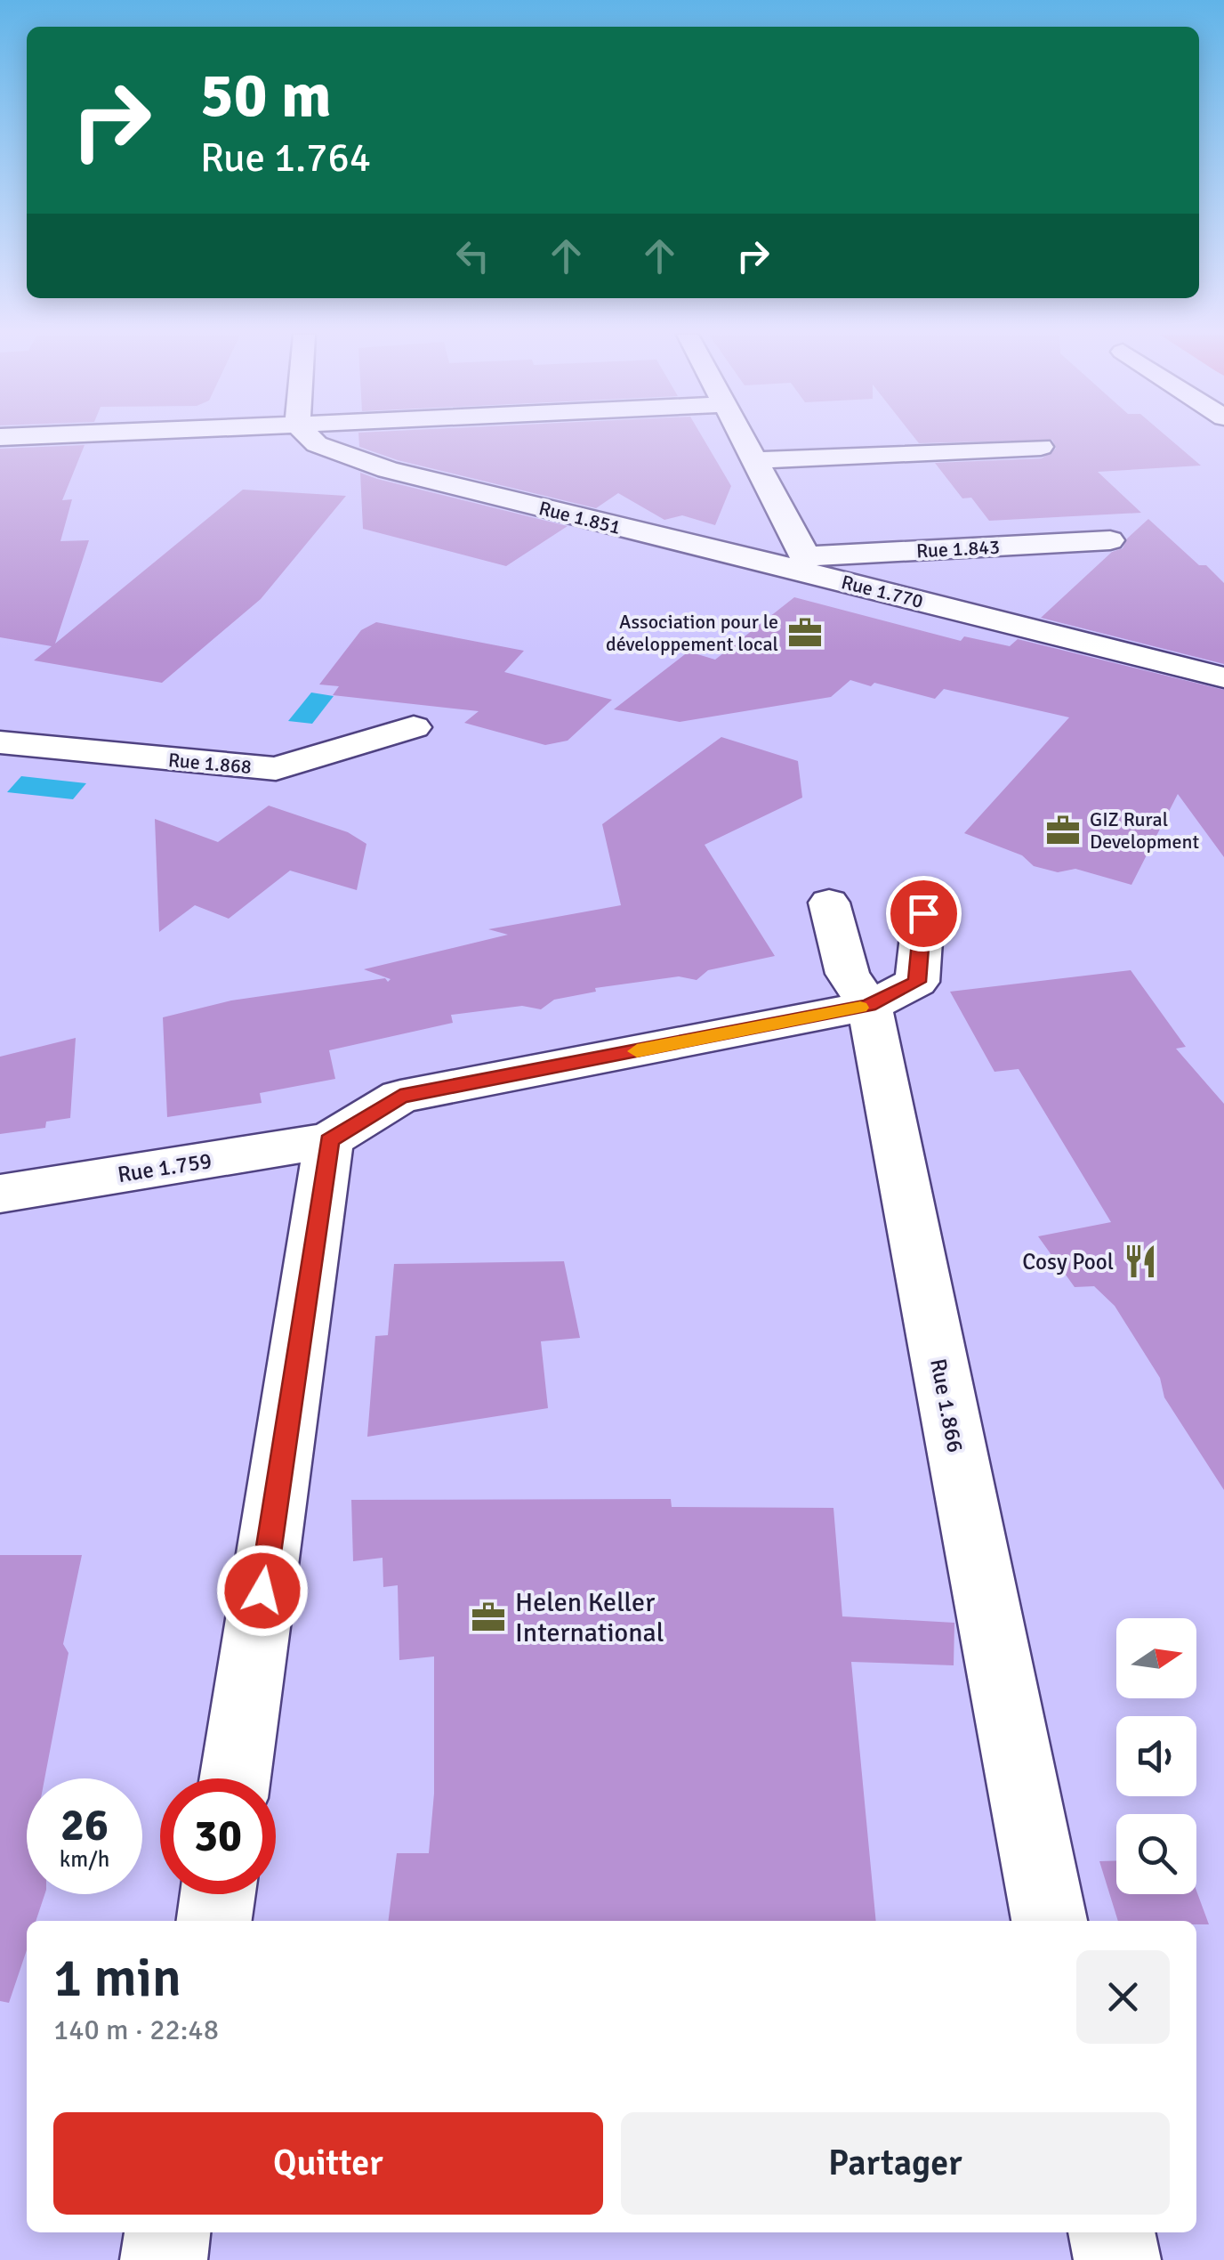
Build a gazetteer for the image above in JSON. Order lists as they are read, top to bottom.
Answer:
{
  "streets": {
    "street": [
      "Rue 1.851",
      "Rue 1.843",
      "Rue 1.770",
      "Rue 1.868",
      "Rue 1.759",
      "Rue 1.866"
    ]
  },
  "crossings": [
    ["Rue 1.851", "Rue 1.843"],
    ["Rue 1.851", "Rue 1.770"],
    ["Rue 1.843", "Rue 1.770"]
  ],
  "places": {
    "office": ["Association pour le développement local", "GIZ Rural Development", "Helen Keller International"],
    "restaurant": ["Cosy Pool"]
  },
  "north": "right",
  "page": {
    "turn": ["50 m", "Rue 1.764"],
    "speed": "26 km/h",
    "limit": "30",
    "heading": ["1 min", "140 m · 22:48"],
    "buttons": ["Quitter", "Partager"]
  }
}
